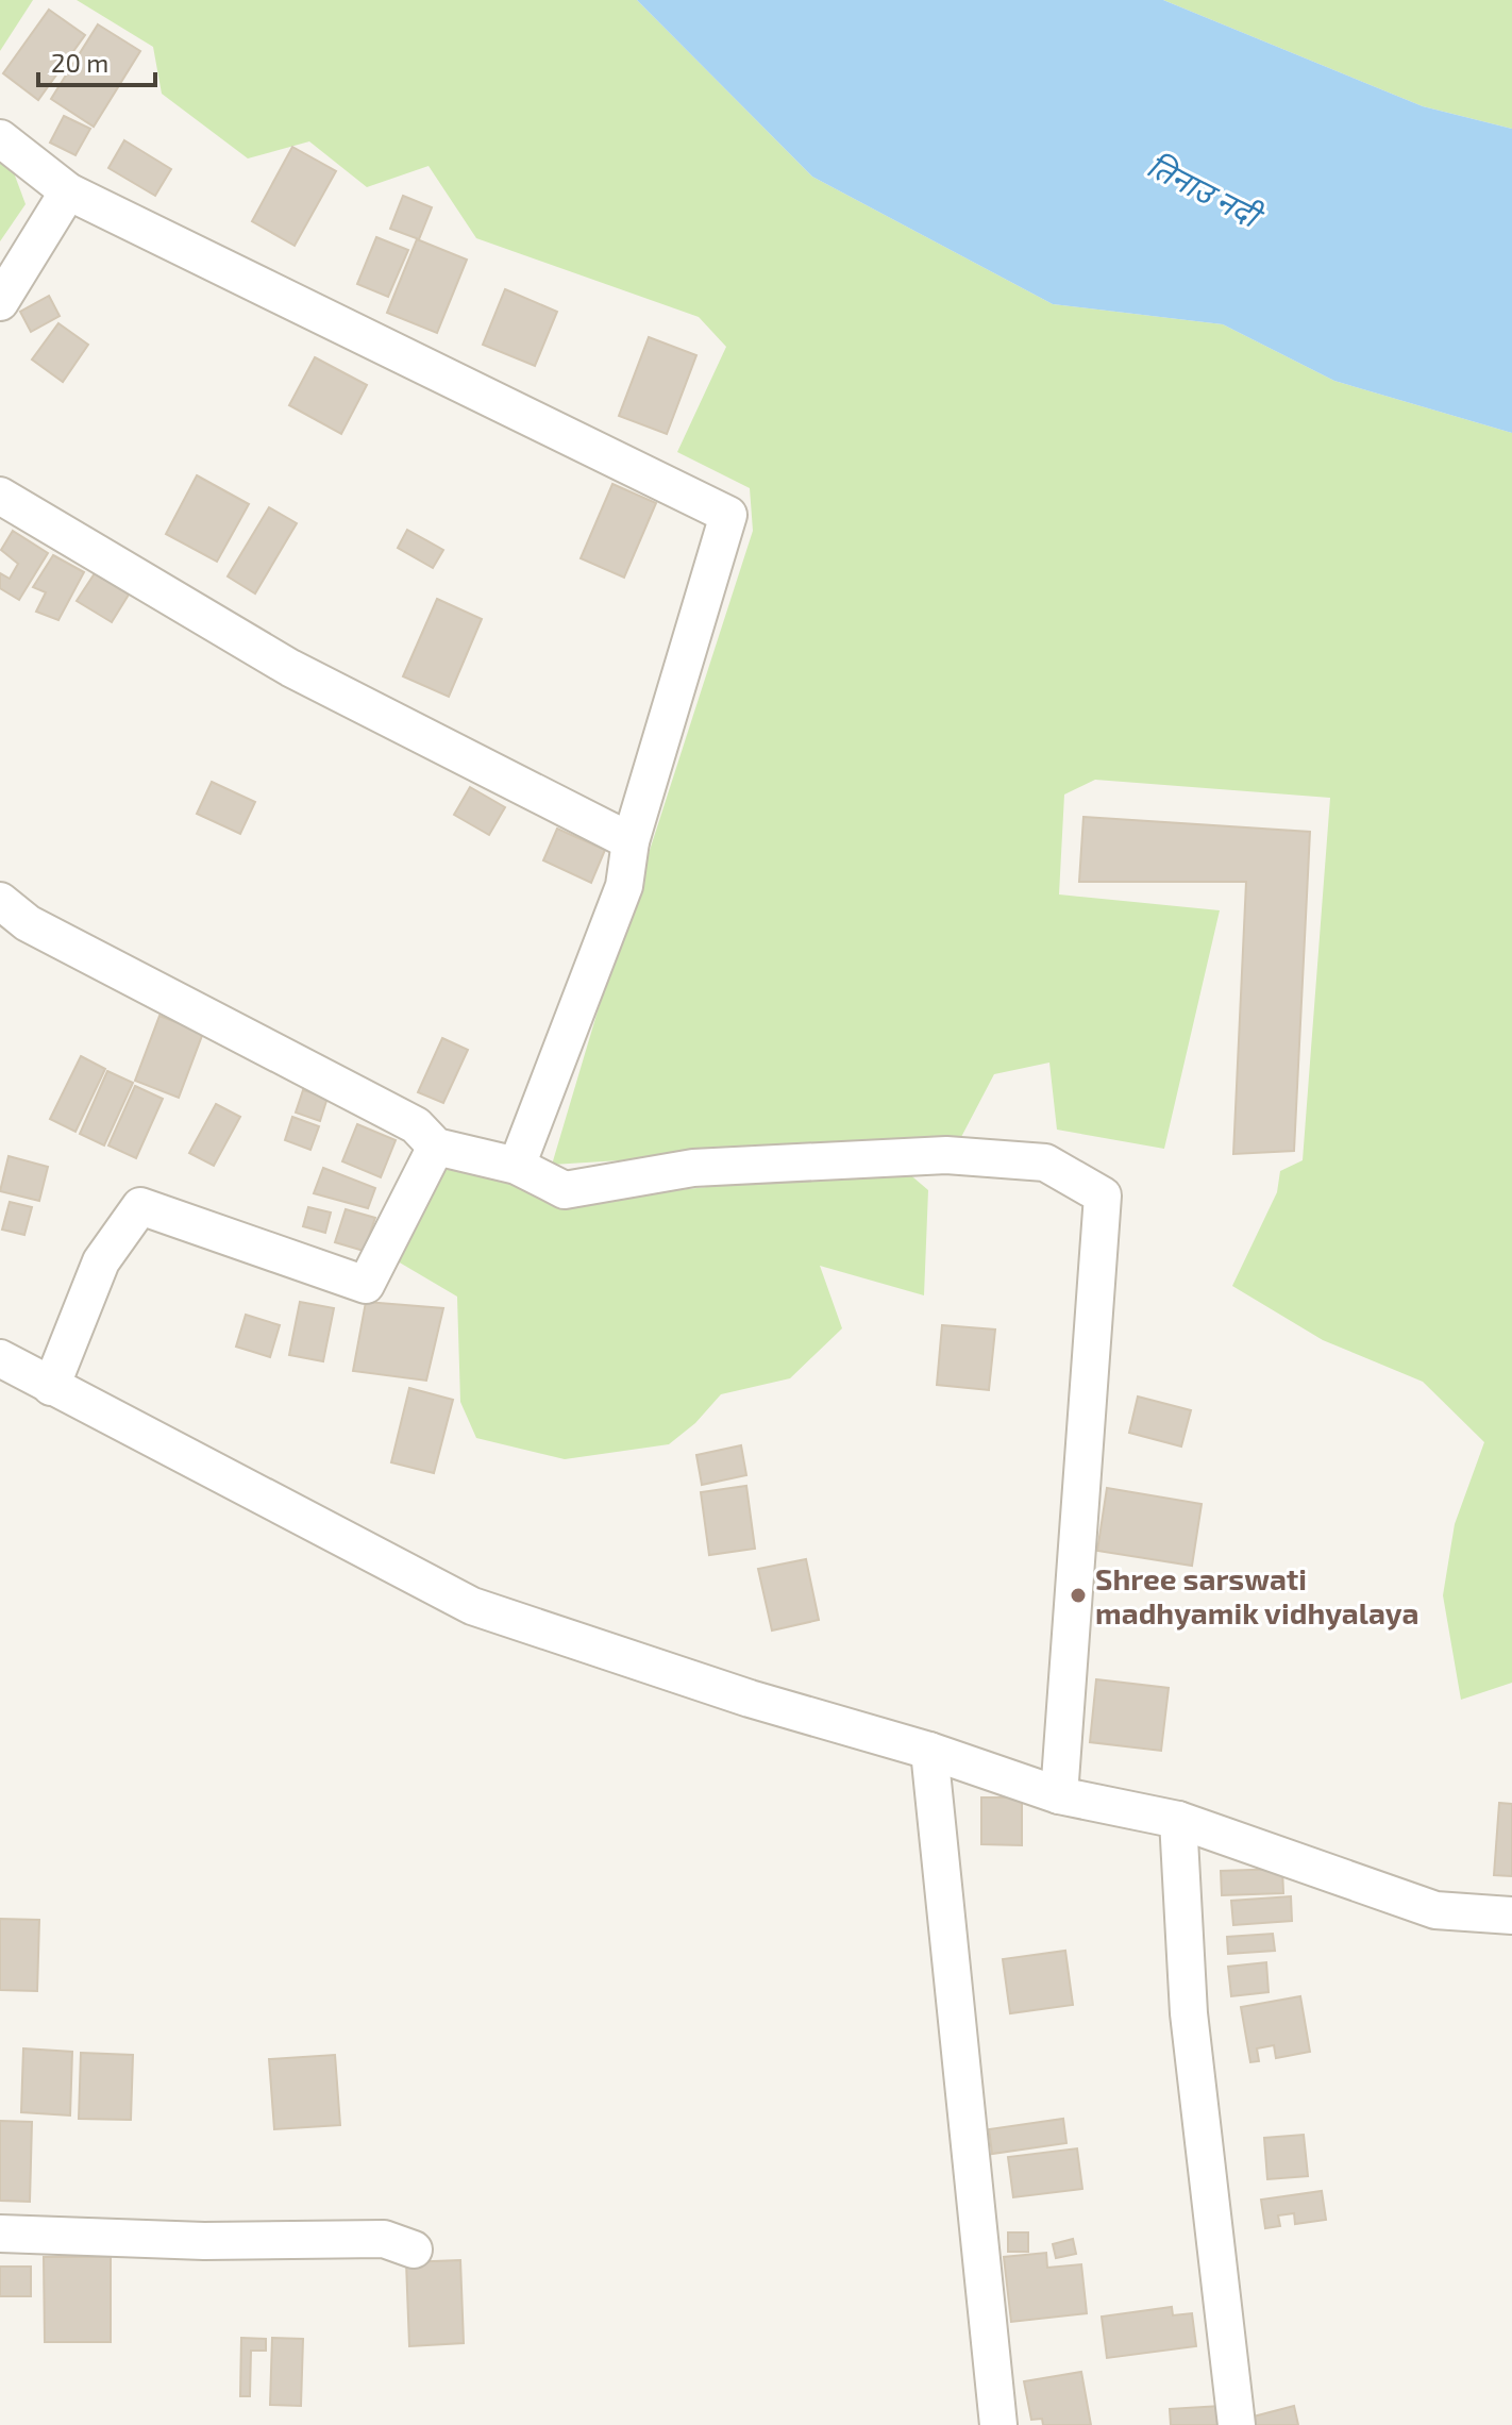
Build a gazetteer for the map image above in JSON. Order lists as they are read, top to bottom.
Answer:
{
  "water": ["तिनाउ नदी"],
  "places": ["Shree sarswati madhyamik vidhyalaya"],
  "scale_bar": "20 m"
}
